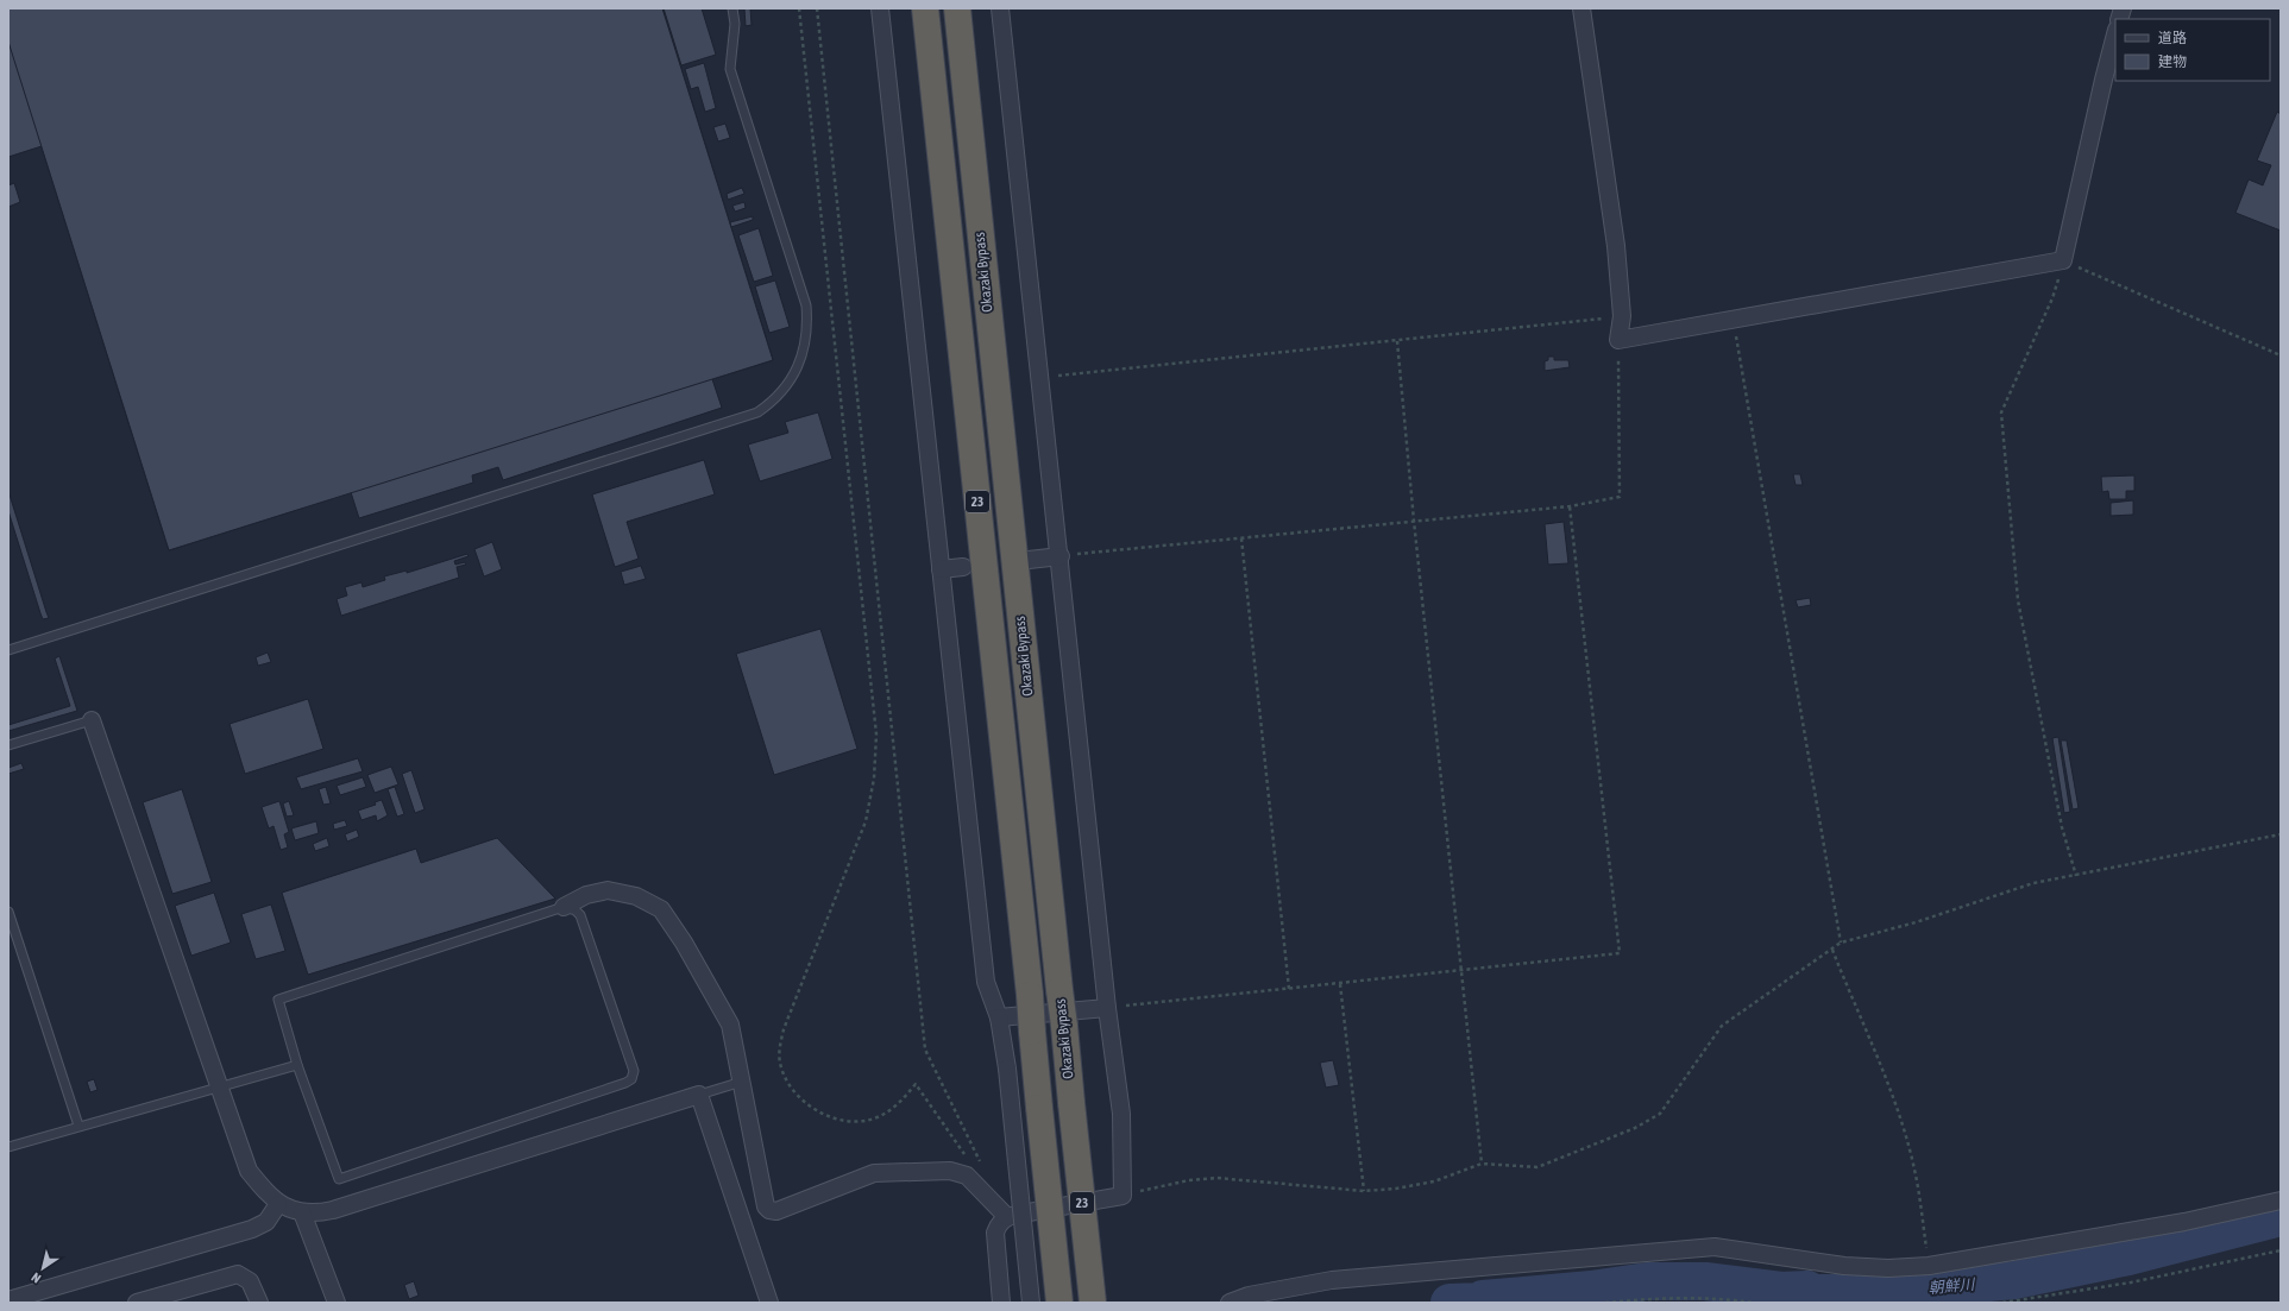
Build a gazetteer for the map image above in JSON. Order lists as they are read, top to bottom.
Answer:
{
  "streets": {
    "highway": ["Okazaki Bypass", "23"]
  },
  "water": ["朝鮮川"],
  "legend": ["道路", "建物"],
  "north": "bottom left"
}
